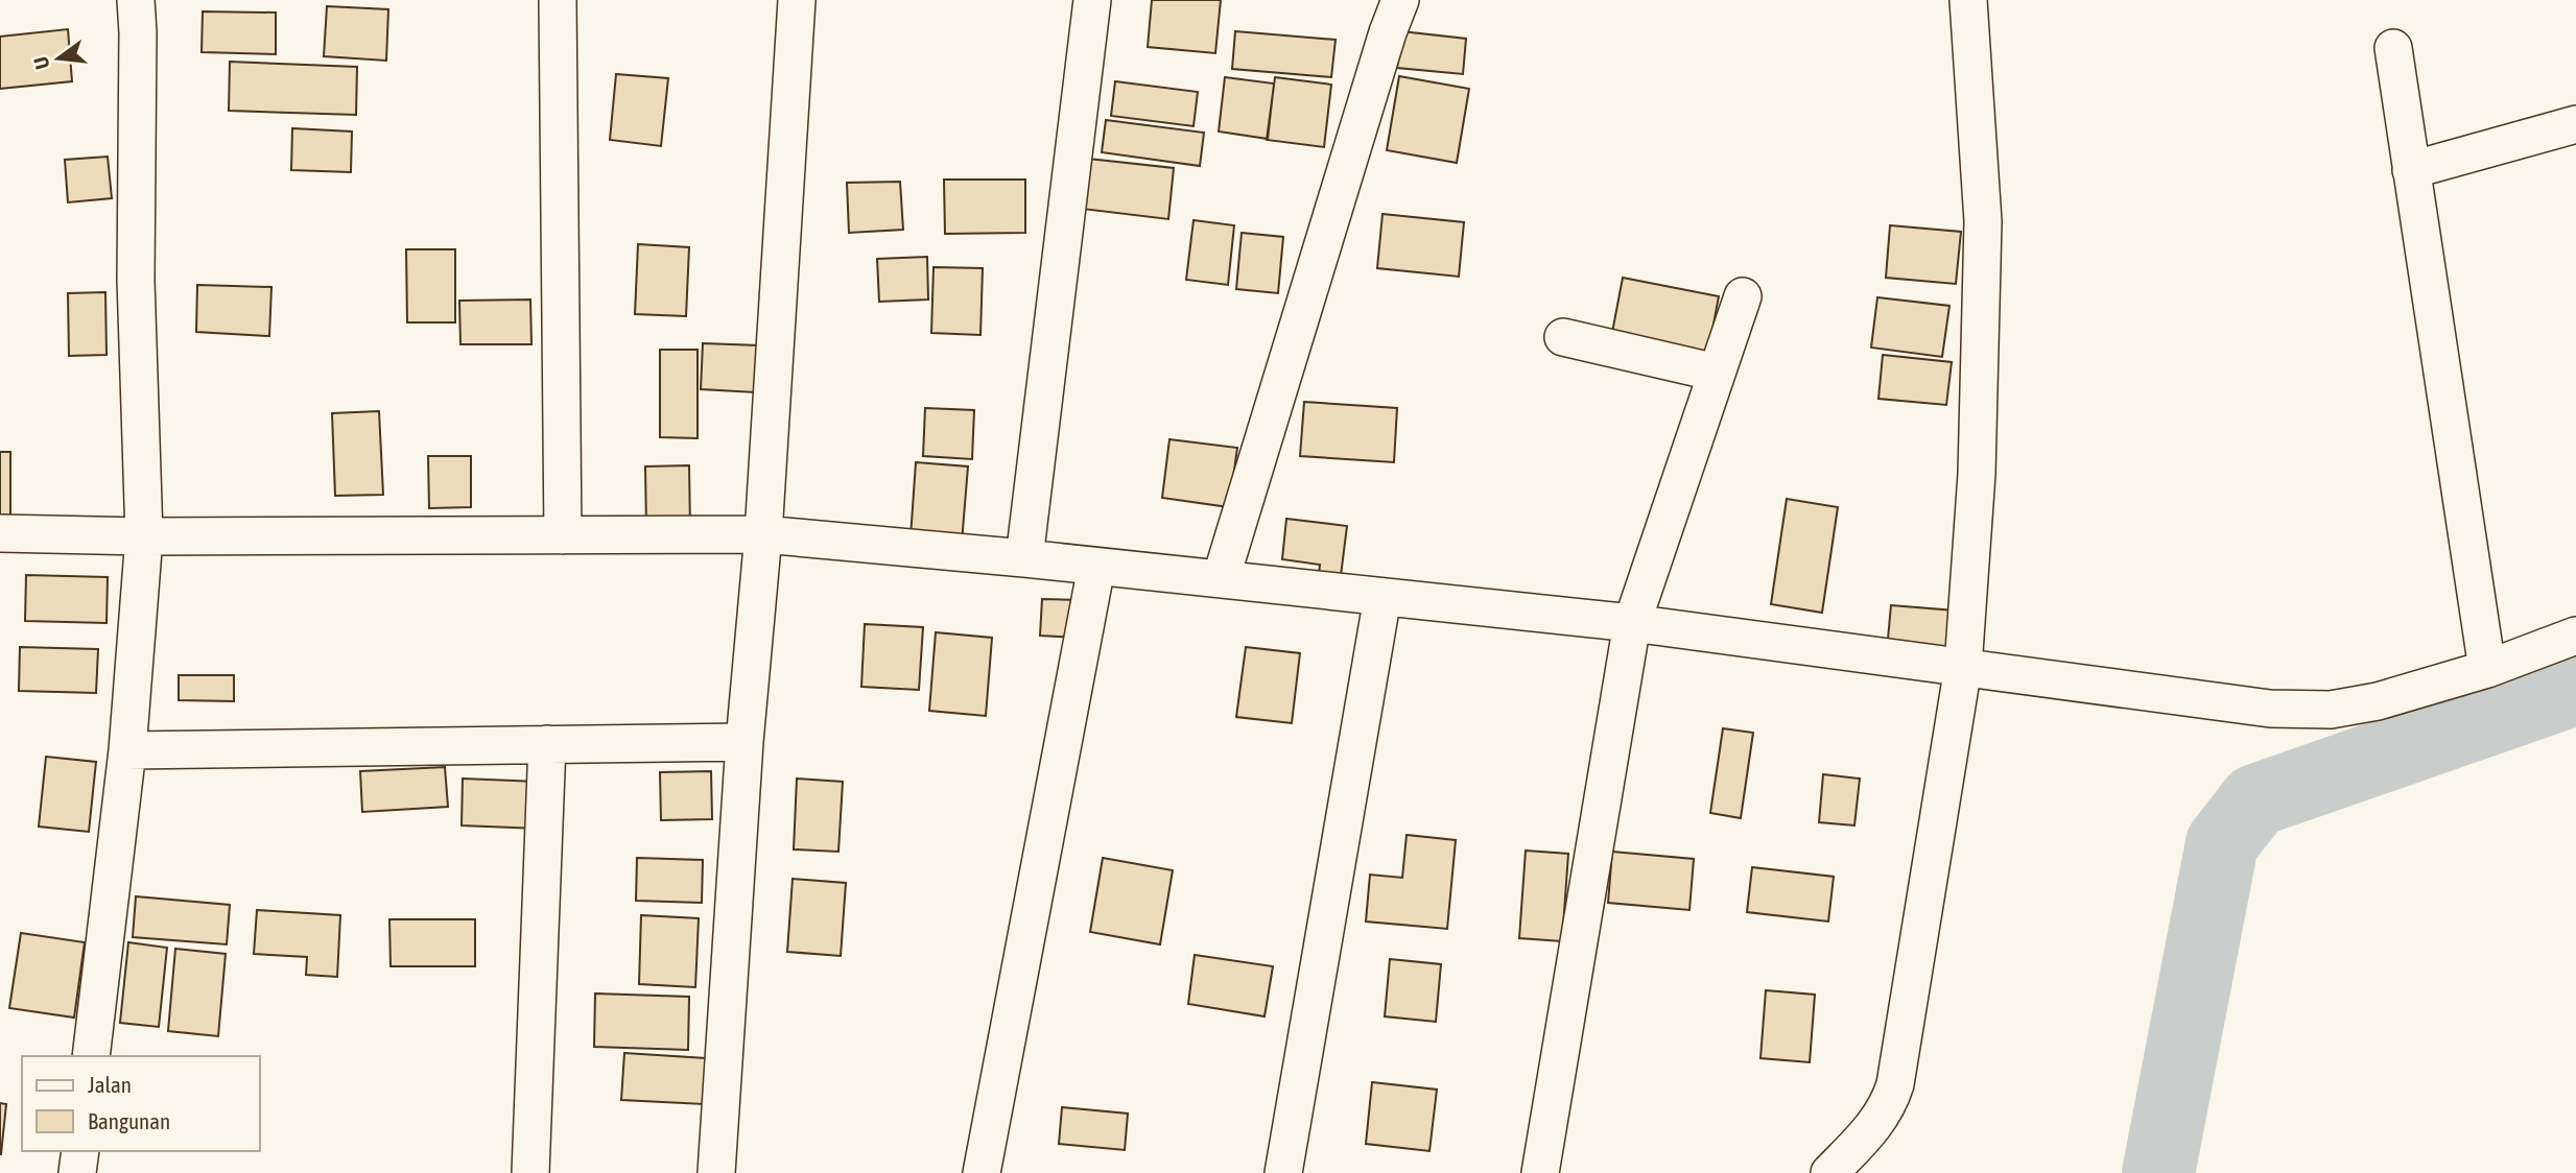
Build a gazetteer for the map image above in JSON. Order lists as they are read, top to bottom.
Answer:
{
  "legend": ["Jalan", "Bangunan"],
  "north": "left"
}
